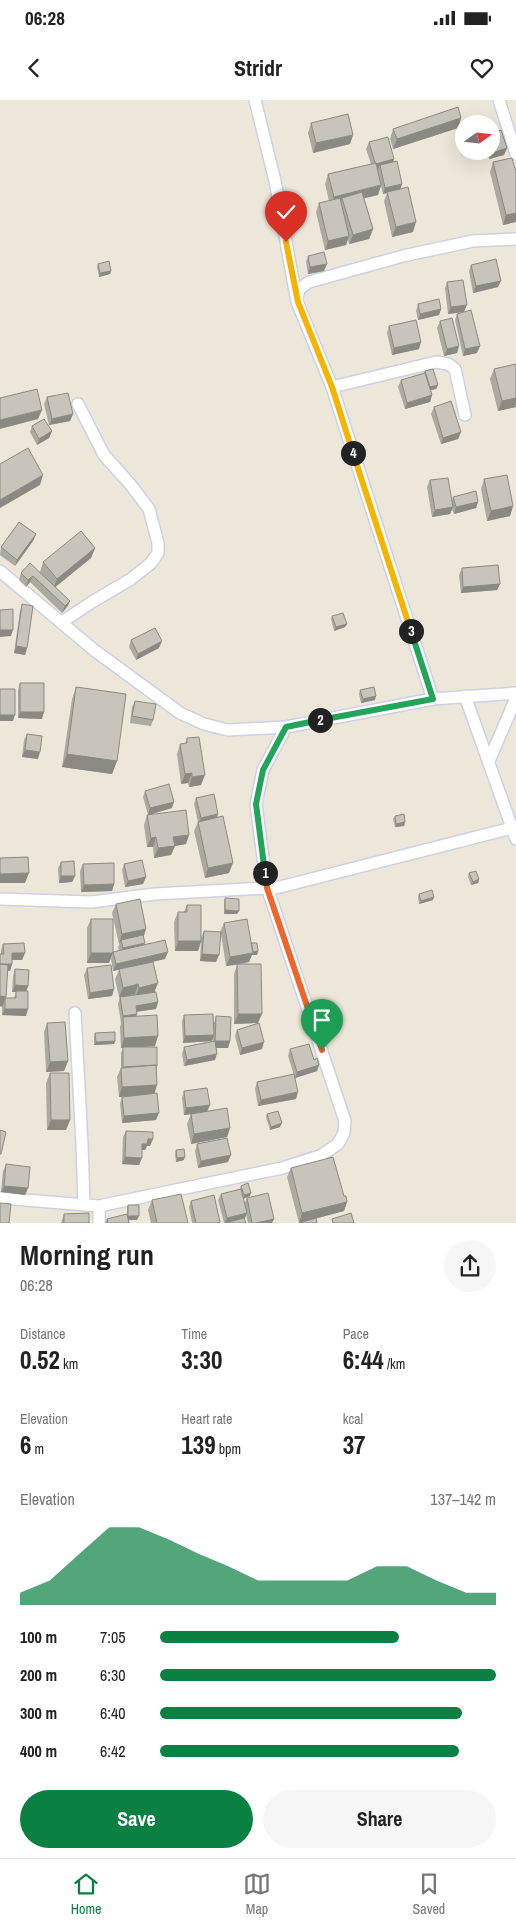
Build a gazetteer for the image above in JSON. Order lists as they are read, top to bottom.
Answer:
{
  "north": "right",
  "page": {
    "status": "06:28",
    "header": "Stridr",
    "pins": [
      "4",
      "3",
      "2",
      "1"
    ],
    "heading": ["Morning run", "06:28"],
    "stats": [
      ["Distance", "0.52 km"],
      ["Time", "3:30"],
      ["Pace", "6:44 /km"],
      ["Elevation", "6 m"],
      ["Heart rate", "139 bpm"],
      ["kcal", "37"]
    ],
    "chart": ["Elevation", "137–142 m"],
    "list": [
      {
        "name": "100 m",
        "note": "7:05"
      },
      {
        "name": "200 m",
        "note": "6:30"
      },
      {
        "name": "300 m",
        "note": "6:40"
      },
      {
        "name": "400 m",
        "note": "6:42"
      }
    ],
    "buttons": ["Save", "Share"],
    "tabs": ["Home", "Map", "Saved"]
  }
}
